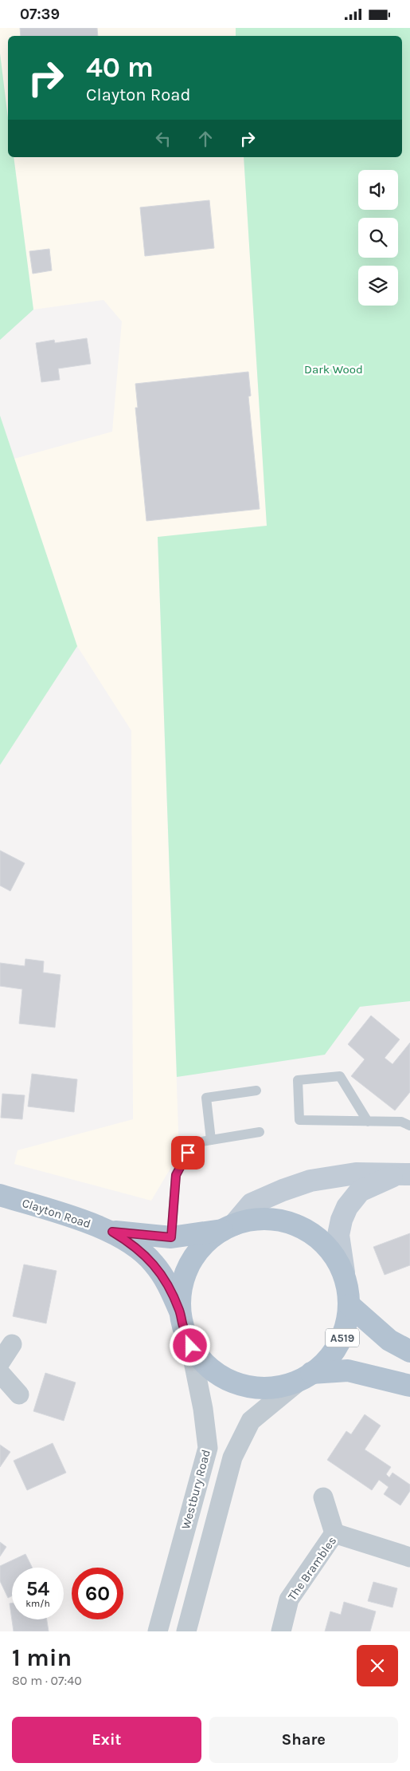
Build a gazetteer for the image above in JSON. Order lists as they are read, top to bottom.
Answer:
{
  "streets": {
    "main road": ["Clayton Road", "A519"],
    "street": ["Westbury Road", "The Brambles"]
  },
  "crossings": [
    ["Clayton Road", "A519"],
    ["Clayton Road", "Westbury Road"]
  ],
  "parks": ["Dark Wood"],
  "page": {
    "status": "07:39",
    "turn": ["40 m", "Clayton Road"],
    "speed": "54 km/h",
    "limit": "60",
    "heading": ["1 min", "80 m · 07:40"],
    "buttons": ["Exit", "Share"]
  }
}
